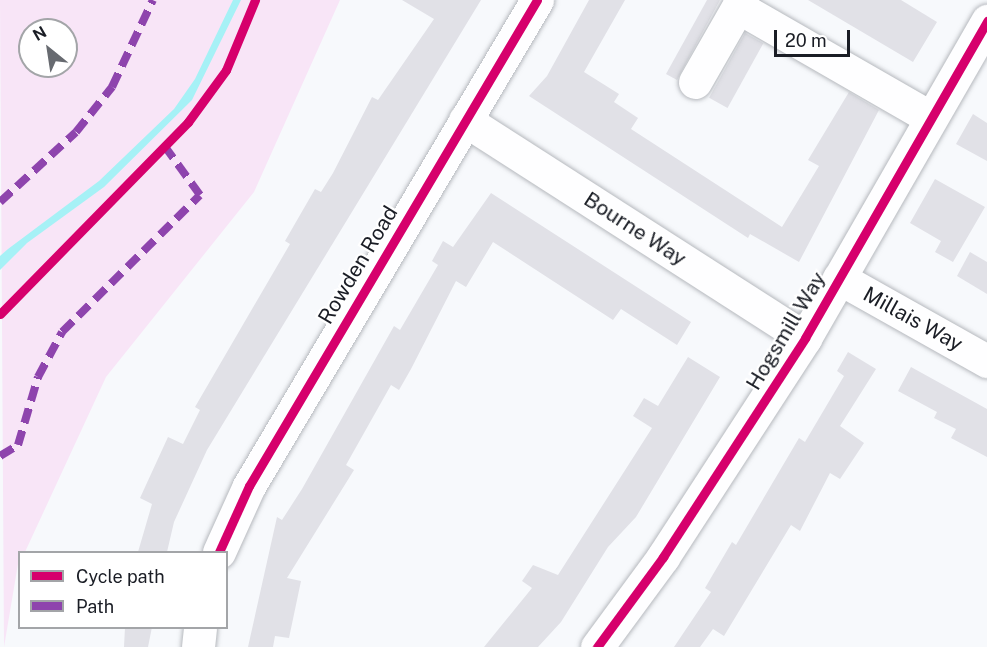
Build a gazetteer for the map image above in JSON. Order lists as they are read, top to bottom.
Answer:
{
  "streets": {
    "street": [
      "Bourne Way",
      "Rowden Road",
      "Millais Way",
      "Hogsmill Way"
    ]
  },
  "crossings": [
    ["Bourne Way", "Rowden Road"],
    ["Bourne Way", "Hogsmill Way"],
    ["Millais Way", "Hogsmill Way"]
  ],
  "legend": ["Cycle path", "Path"],
  "scale_bar": "20 m",
  "north": "top left"
}
